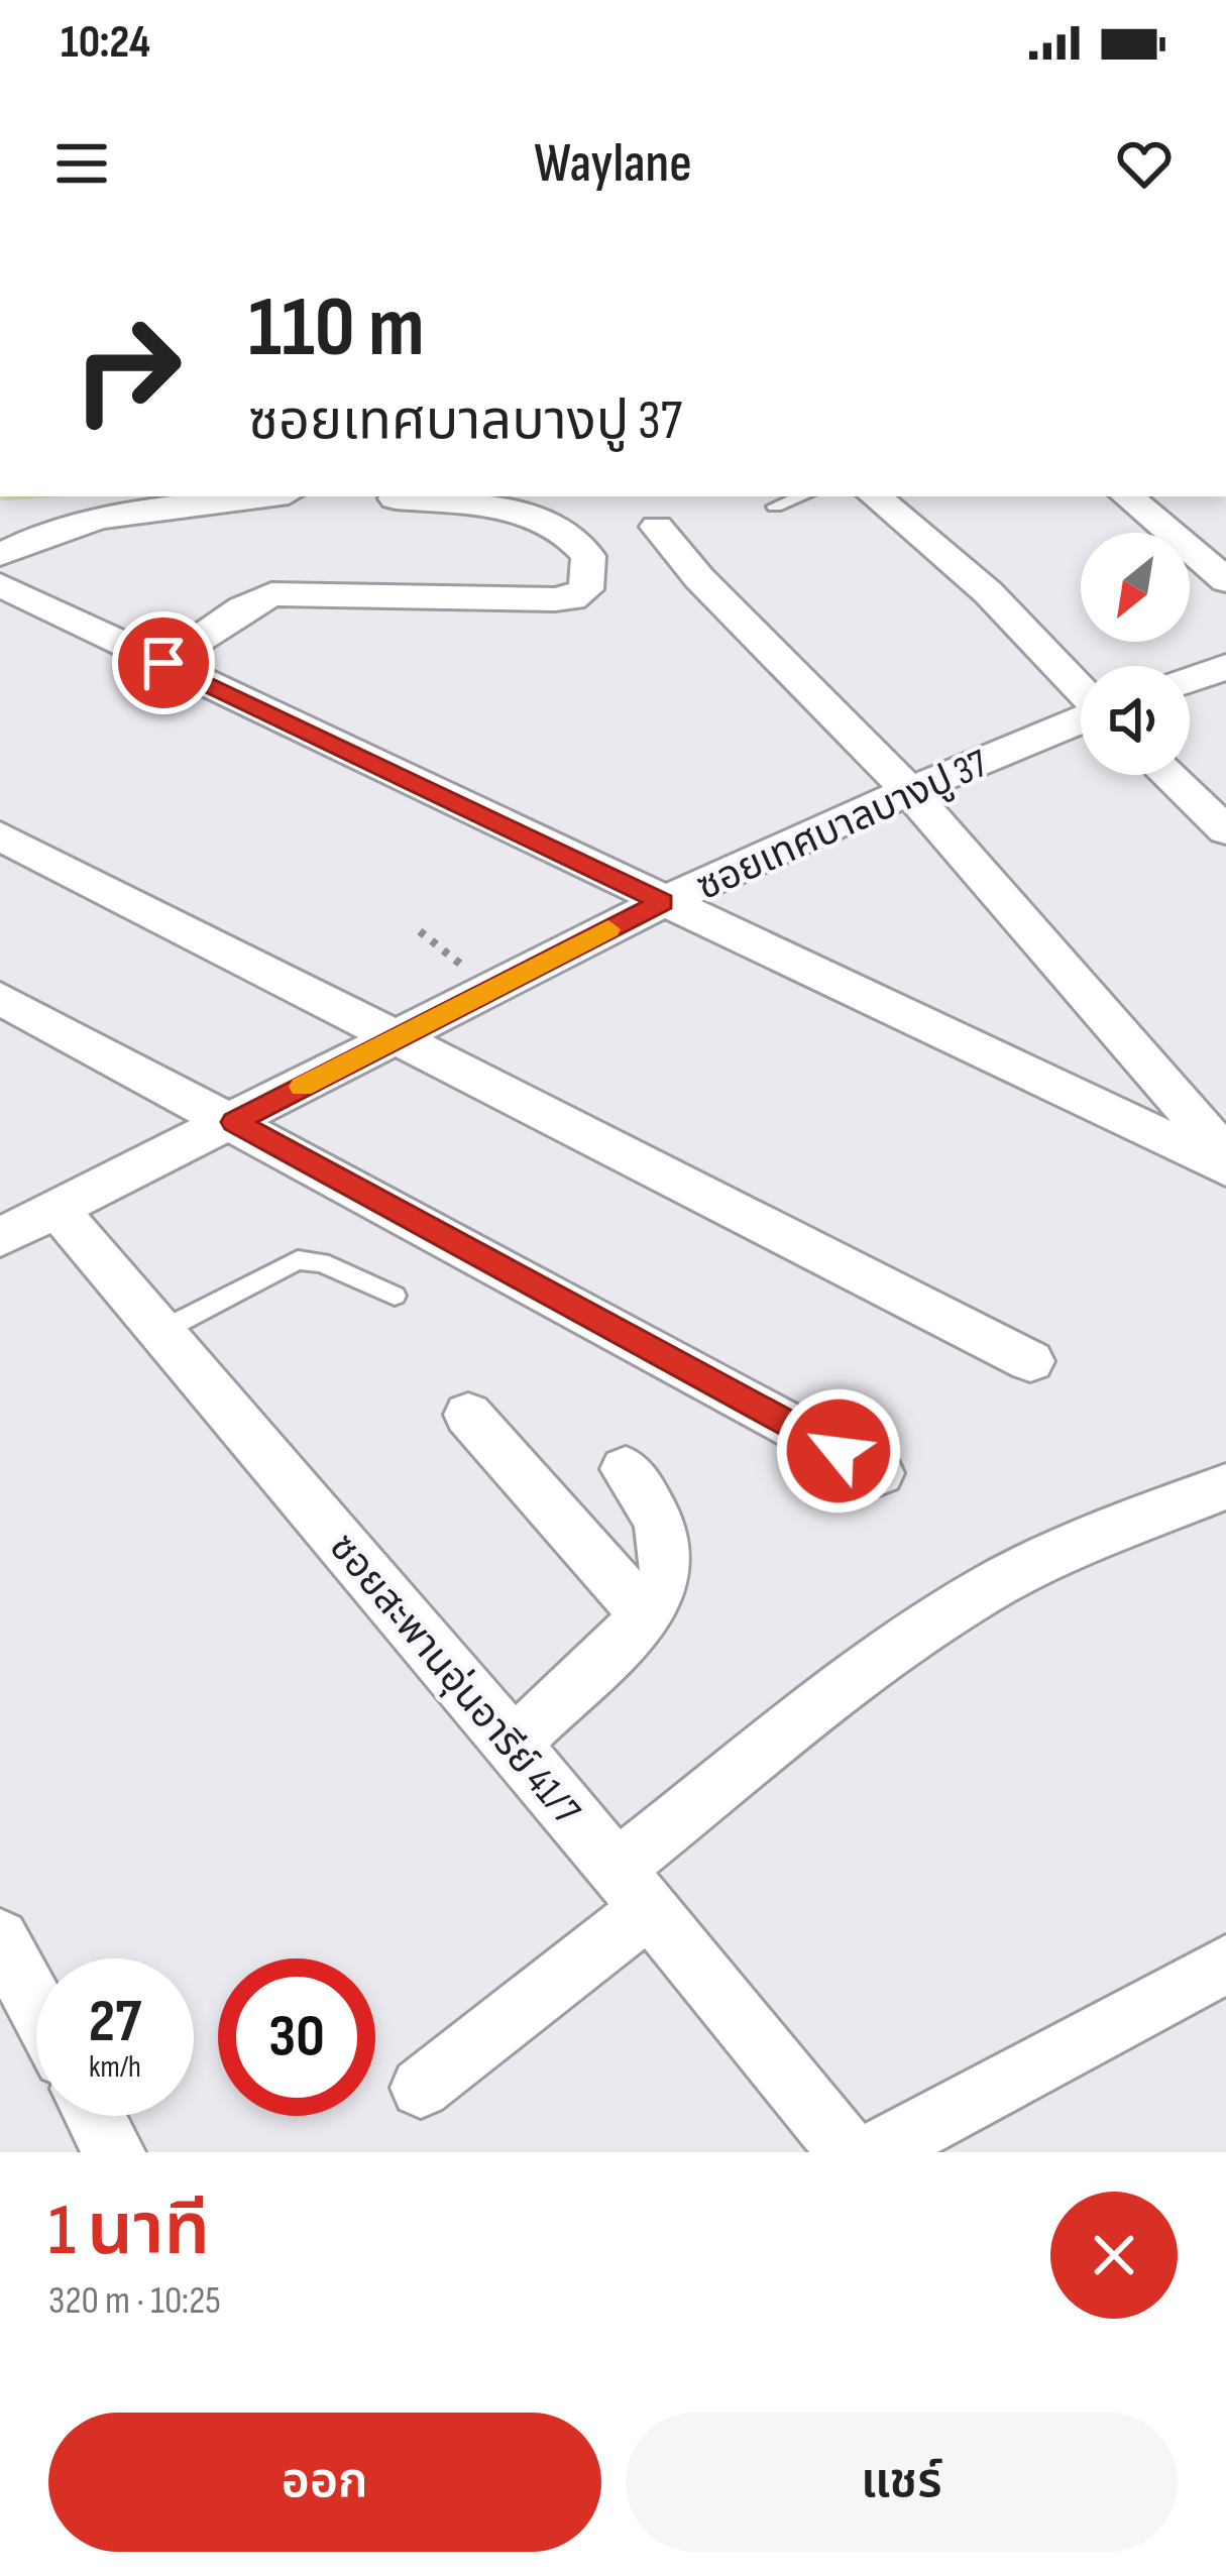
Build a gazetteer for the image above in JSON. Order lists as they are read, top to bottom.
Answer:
{
  "streets": {
    "street": ["ซอยเทศบาลบางปู 37", "ซอยสะพานอุ่นอารีย์ 41/7"]
  },
  "crossings": [
    ["ซอยเทศบาลบางปู 37", "ซอยสะพานอุ่นอารีย์ 41/7"]
  ],
  "north": "bottom left",
  "page": {
    "status": "10:24",
    "header": "Waylane",
    "turn": ["110 m", "ซอยเทศบาลบางปู 37"],
    "speed": "27 km/h",
    "limit": "30",
    "heading": ["1 นาที", "320 m · 10:25"],
    "buttons": ["ออก", "แชร์"]
  }
}
